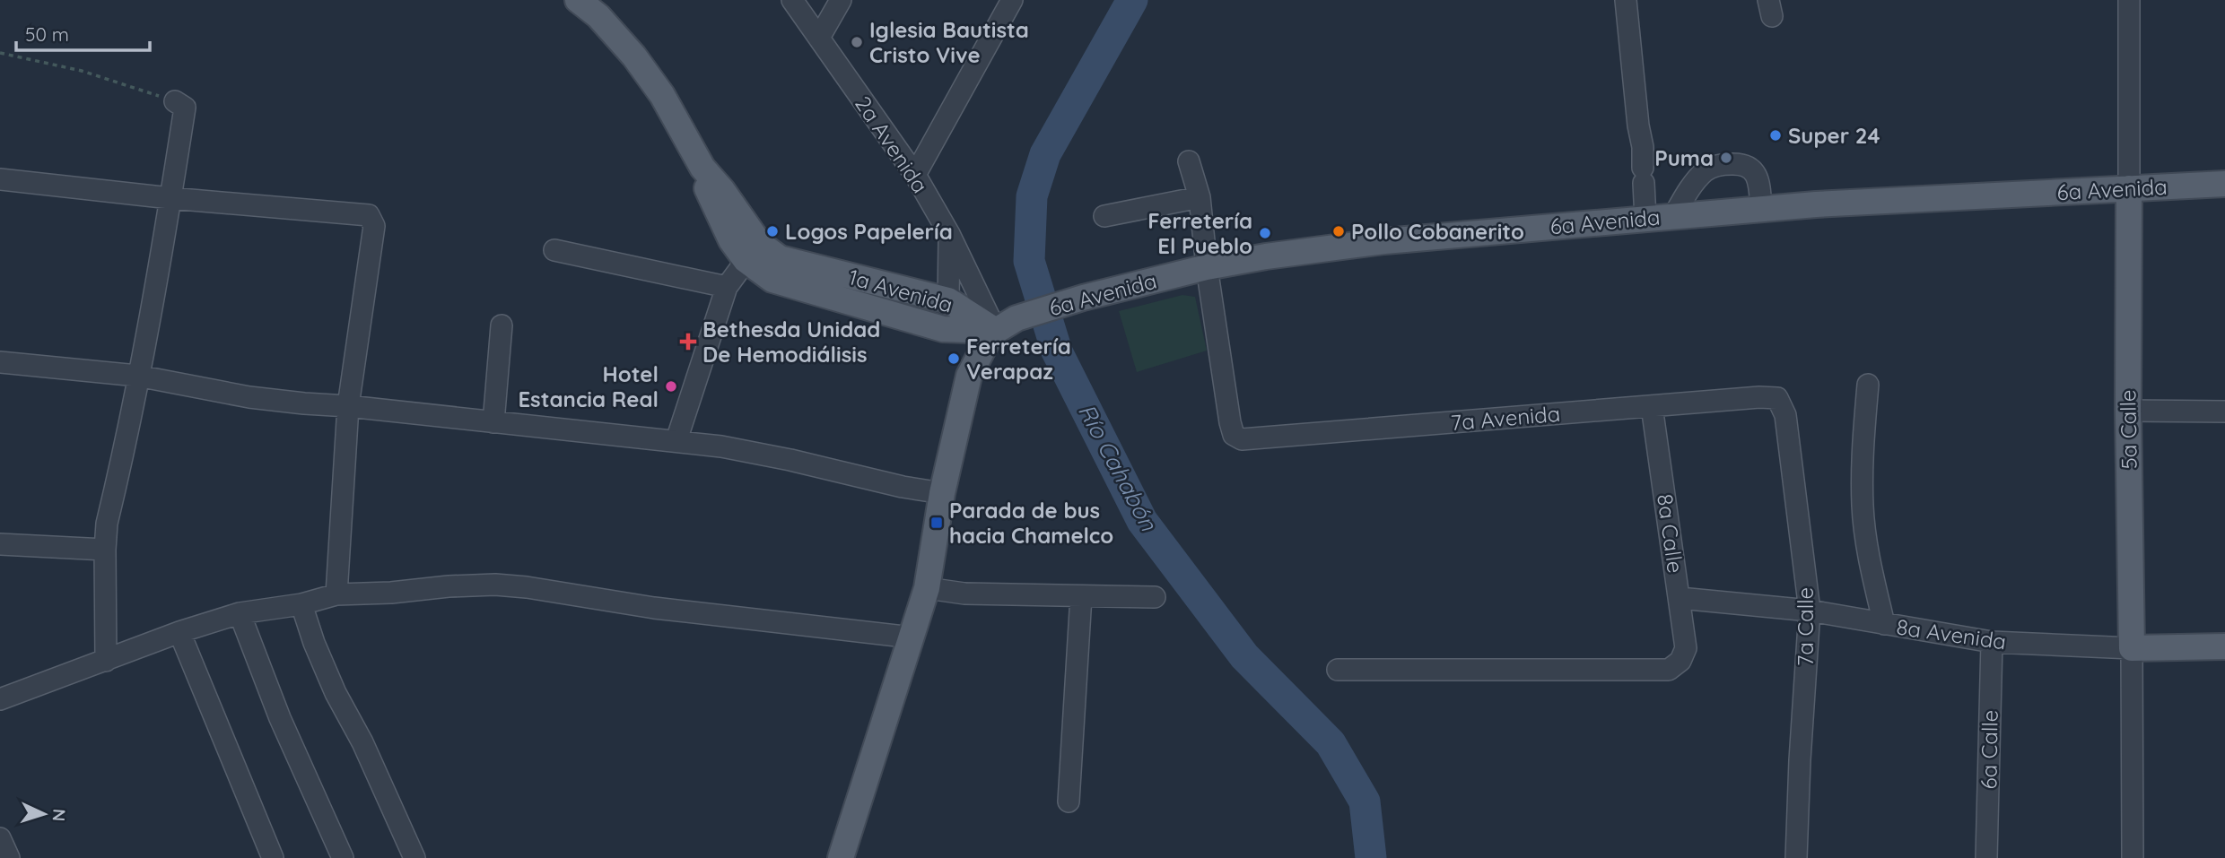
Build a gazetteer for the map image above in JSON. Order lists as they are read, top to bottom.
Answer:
{
  "streets": {
    "main road": [
      "6a Avenida",
      "1a Avenida",
      "5a Calle",
      "8a Avenida"
    ],
    "street": [
      "2a Avenida",
      "7a Avenida",
      "8a Calle",
      "7a Calle",
      "6a Calle"
    ]
  },
  "crossings": [
    ["2a Avenida", "6a Avenida"],
    ["2a Avenida", "1a Avenida"],
    ["6a Avenida", "1a Avenida"],
    ["6a Avenida", "7a Avenida"],
    ["6a Avenida", "5a Calle"],
    ["7a Avenida", "8a Calle"],
    ["7a Avenida", "7a Calle"],
    ["5a Calle", "8a Avenida"],
    ["8a Calle", "8a Avenida"],
    ["7a Calle", "8a Avenida"],
    ["8a Avenida", "6a Calle"]
  ],
  "water": ["Río Cahabón"],
  "places": {
    "other": [
      "Iglesia Bautista Cristo Vive",
      "Super 24",
      "Puma",
      "Logos Papelería",
      "Pollo Cobanerito",
      "Ferretería El Pueblo",
      "Ferretería Verapaz",
      "Hotel Estancia Real"
    ],
    "health": ["Bethesda Unidad De Hemodiálisis"],
    "transit": ["Parada de bus hacia Chamelco"]
  },
  "scale_bar": "50 m",
  "north": "right"
}
